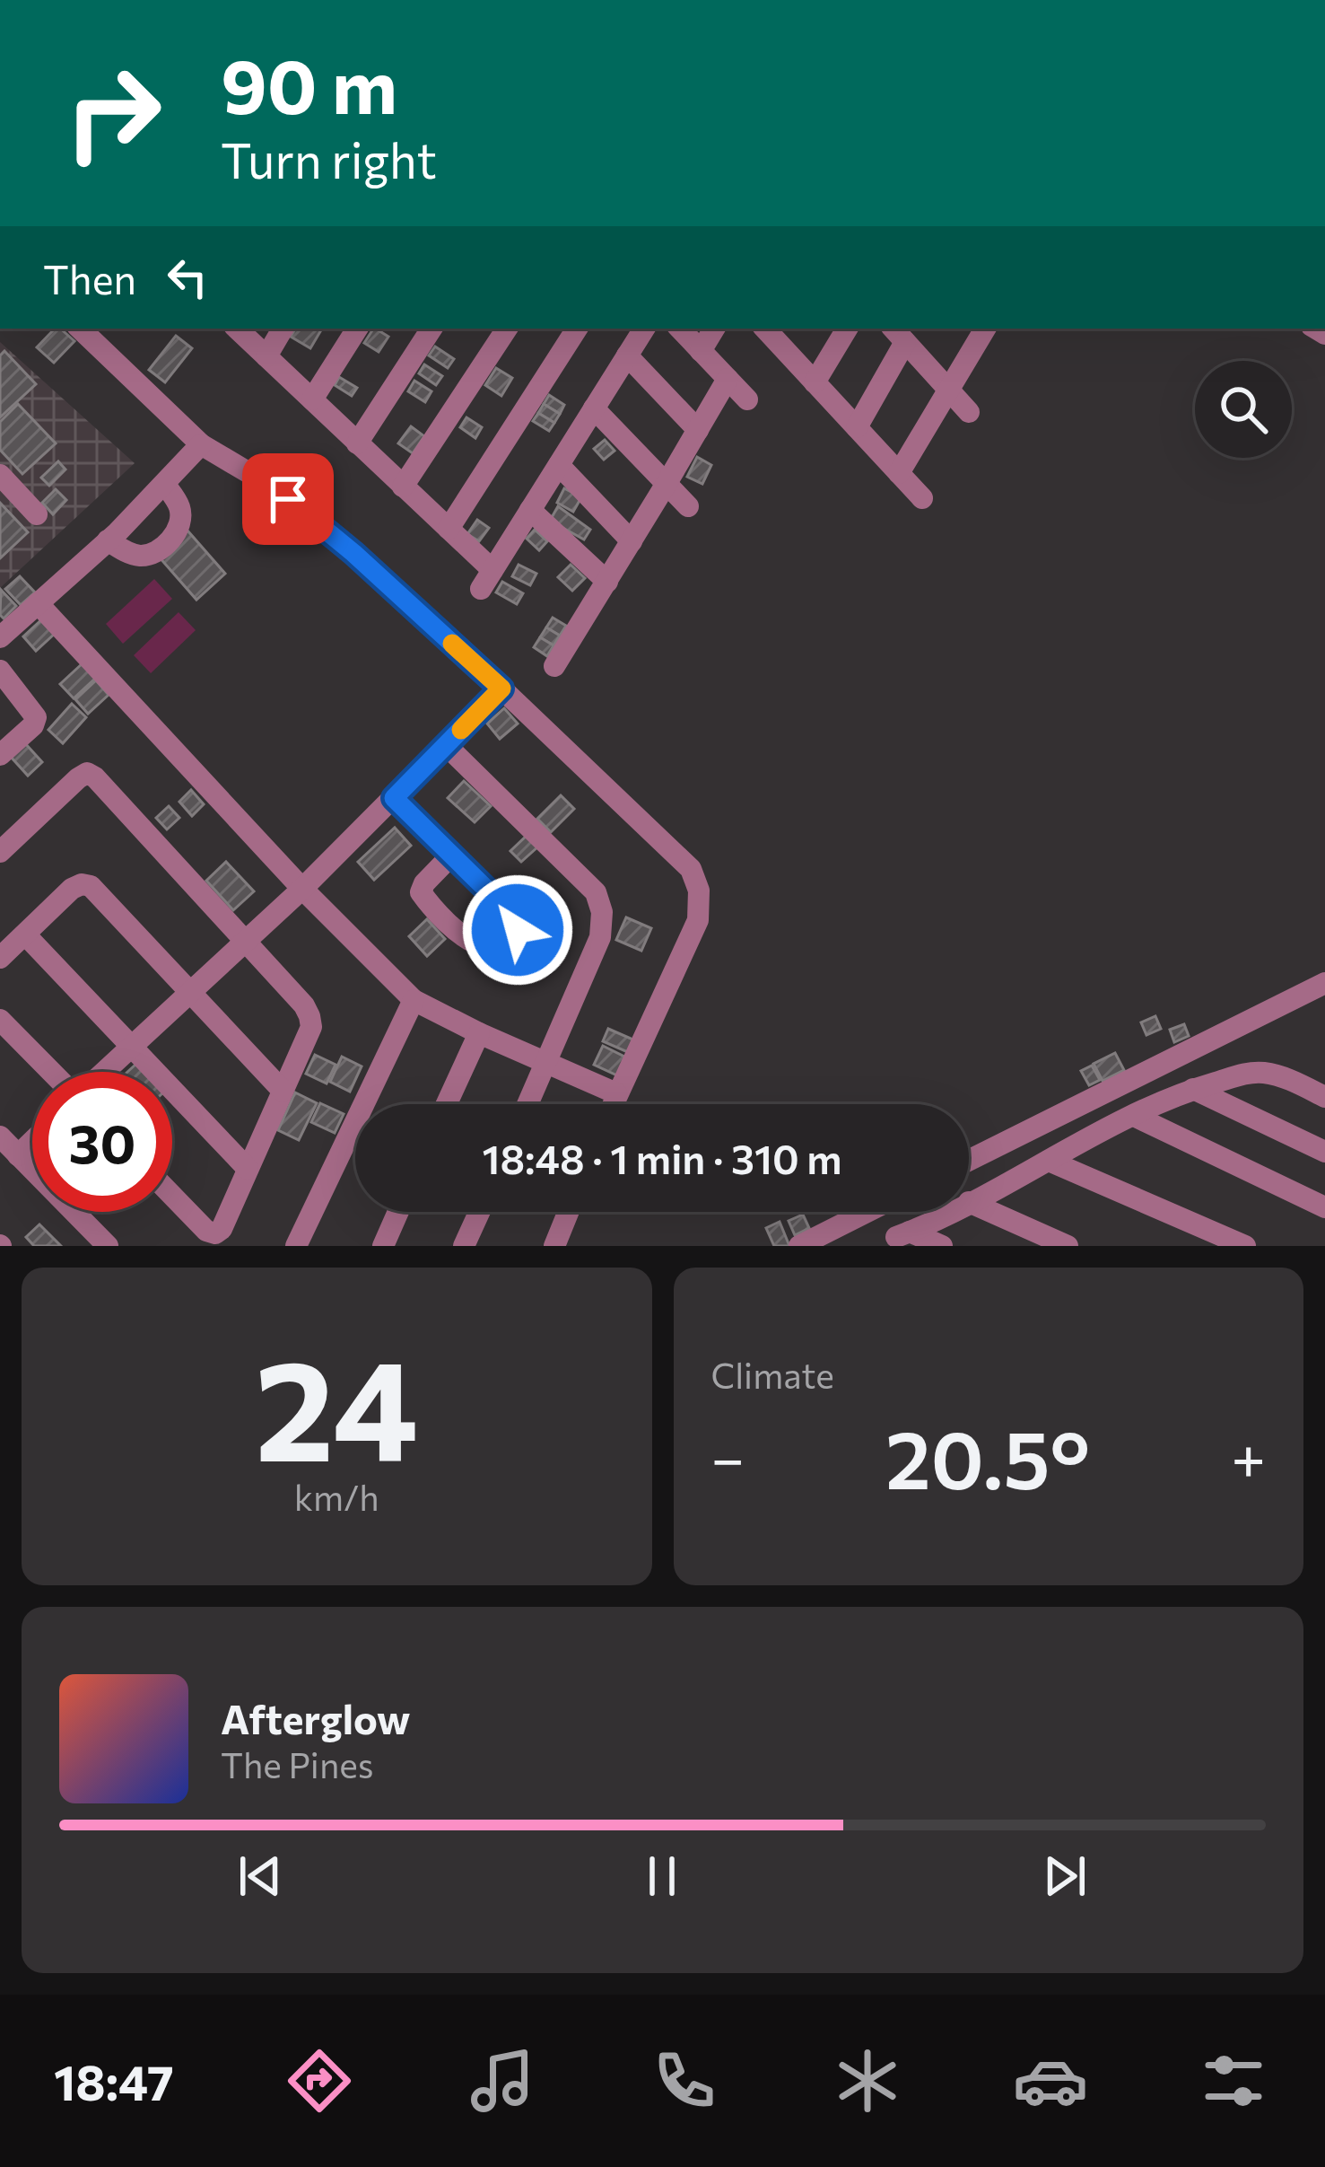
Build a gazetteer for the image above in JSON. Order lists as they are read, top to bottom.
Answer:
{
  "page": {
    "turn": ["90 m", "Turn right"],
    "then": "Then",
    "limit": "30",
    "trip": "18:48 · 1 min · 310 m",
    "tile": [
      ["24", "km/h"],
      "Climate"
    ],
    "heat": ["−", "20.5°", "+"],
    "song": ["Afterglow", "The Pines"],
    "tabs": "18:47"
  }
}
